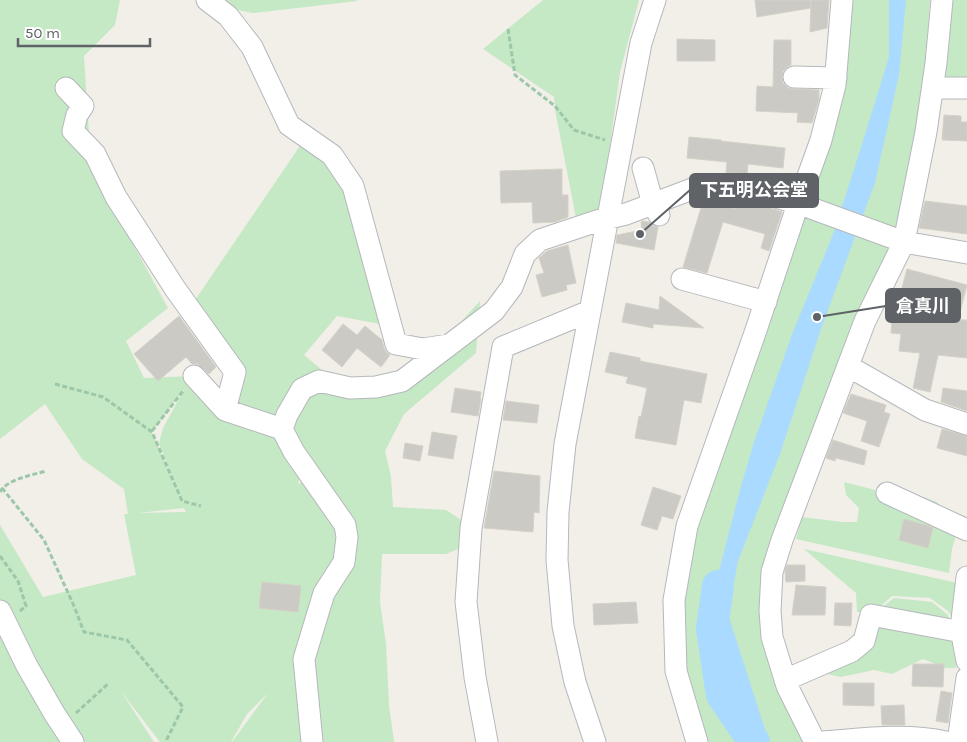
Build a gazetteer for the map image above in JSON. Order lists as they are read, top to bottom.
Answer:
{
  "places": ["下五明公会堂", "倉真川"],
  "scale_bar": "50 m"
}
